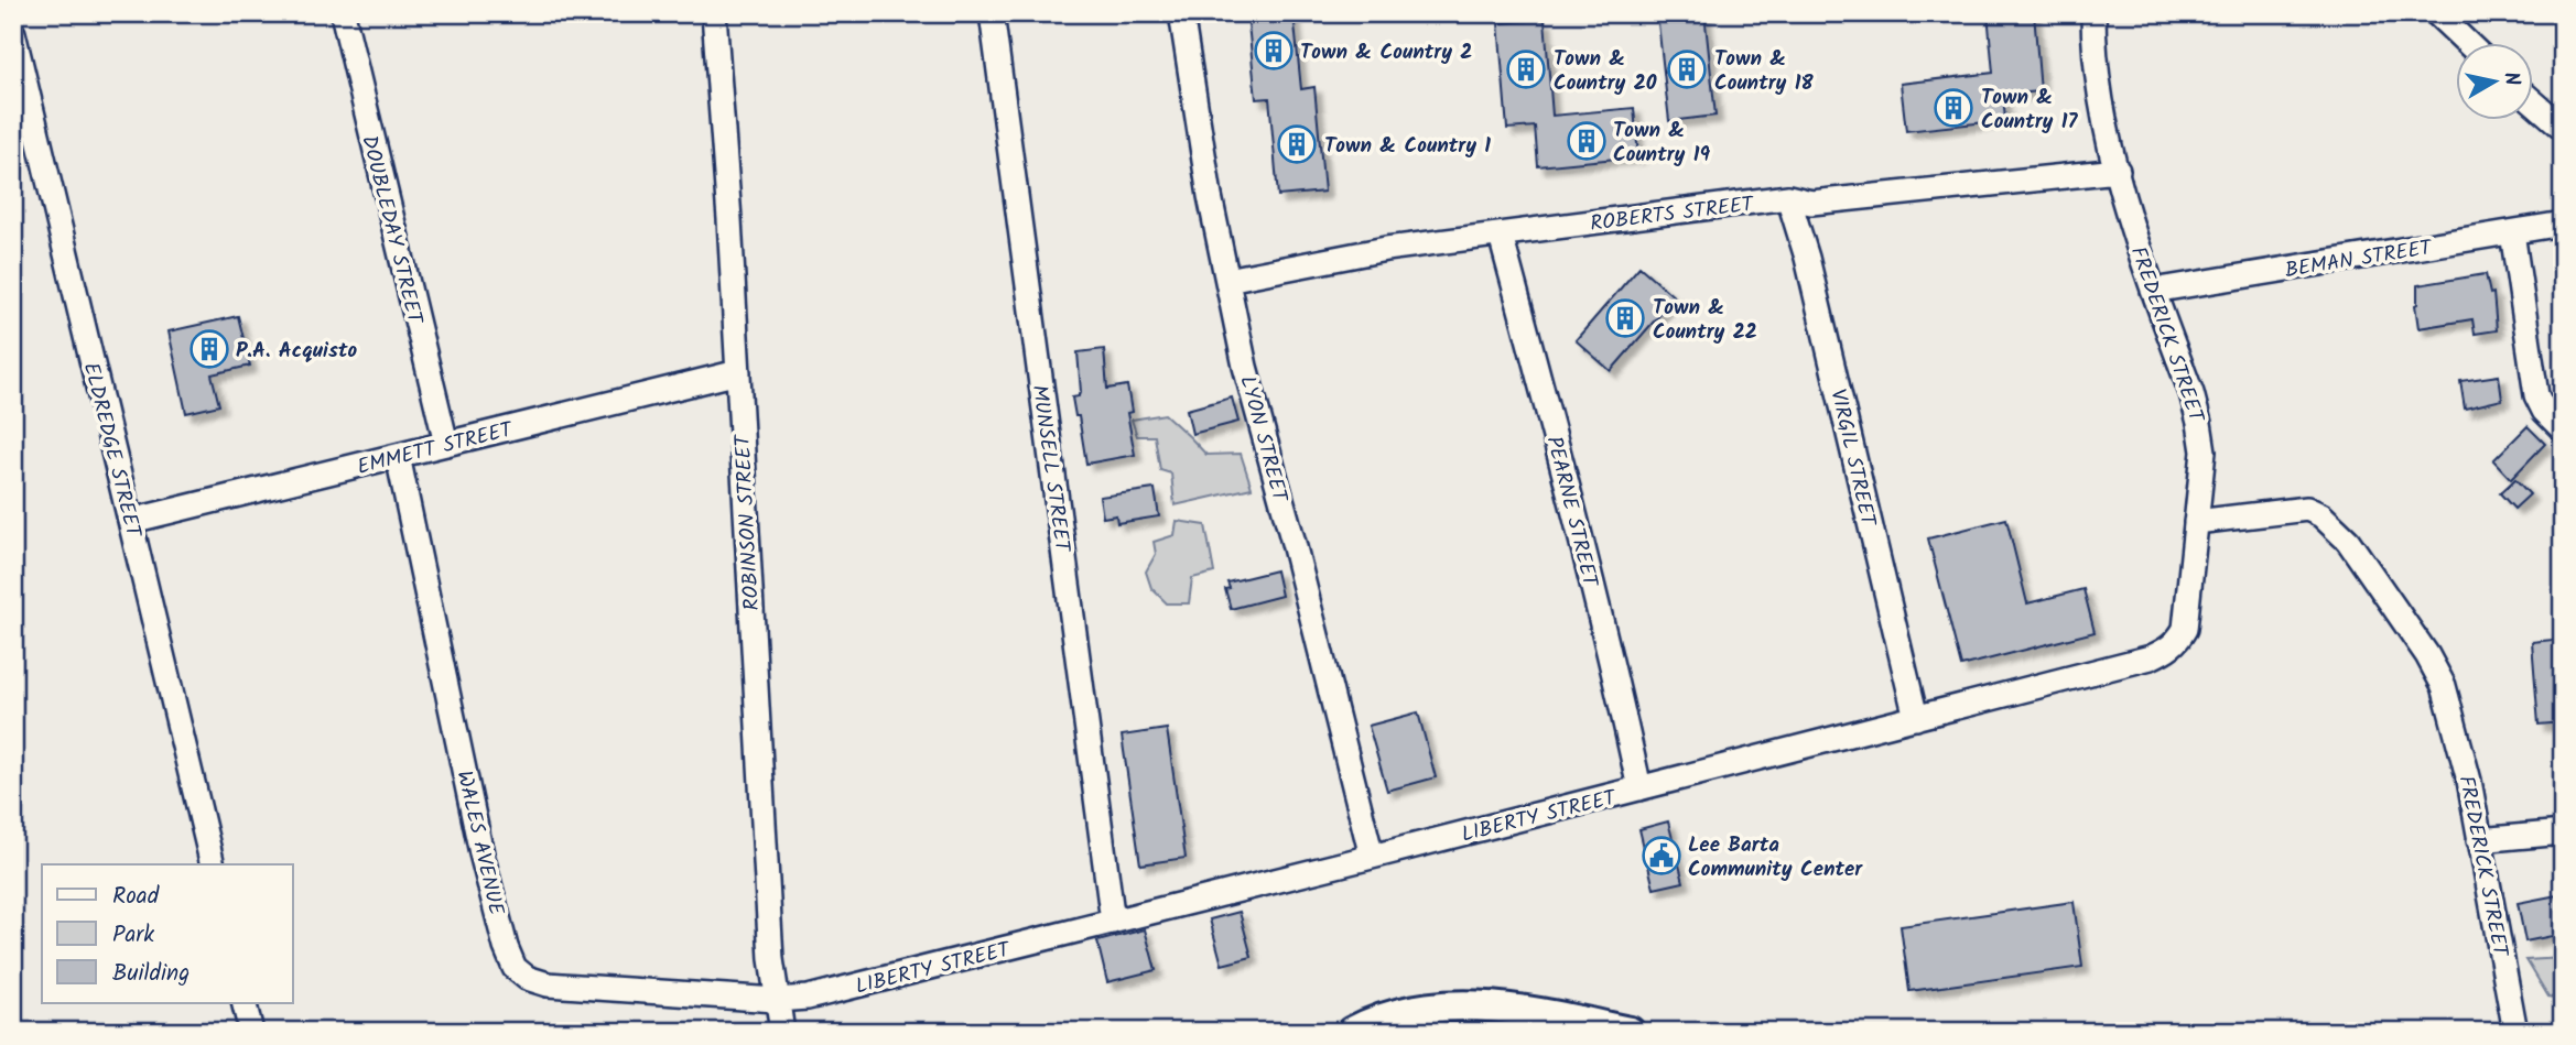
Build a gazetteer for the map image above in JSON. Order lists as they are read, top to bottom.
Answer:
{
  "streets": {
    "street": [
      "ROBERTS STREET",
      "DOUBLEDAY STREET",
      "BEMAN STREET",
      "FREDERICK STREET",
      "LYON STREET",
      "EMMETT STREET",
      "ELDREDGE STREET",
      "VIRGIL STREET",
      "MUNSELL STREET",
      "PEARNE STREET",
      "ROBINSON STREET",
      "LIBERTY STREET",
      "WALES AVENUE"
    ]
  },
  "crossings": [
    ["ROBERTS STREET", "FREDERICK STREET"],
    ["ROBERTS STREET", "LYON STREET"],
    ["ROBERTS STREET", "VIRGIL STREET"],
    ["ROBERTS STREET", "PEARNE STREET"],
    ["DOUBLEDAY STREET", "EMMETT STREET"],
    ["BEMAN STREET", "FREDERICK STREET"],
    ["FREDERICK STREET", "LIBERTY STREET"],
    ["LYON STREET", "LIBERTY STREET"],
    ["EMMETT STREET", "ELDREDGE STREET"],
    ["EMMETT STREET", "ROBINSON STREET"],
    ["EMMETT STREET", "WALES AVENUE"],
    ["VIRGIL STREET", "LIBERTY STREET"],
    ["MUNSELL STREET", "LIBERTY STREET"],
    ["PEARNE STREET", "LIBERTY STREET"],
    ["ROBINSON STREET", "LIBERTY STREET"],
    ["ROBINSON STREET", "WALES AVENUE"],
    ["LIBERTY STREET", "WALES AVENUE"]
  ],
  "places": {
    "building": [
      "Town & Country 2",
      "Town & Country 20",
      "Town & Country 18",
      "Town & Country 17",
      "Town & Country 19",
      "Town & Country 1",
      "Town & Country 22",
      "P.A. Acquisto"
    ],
    "public building": ["Lee Barta Community Center"]
  },
  "legend": ["Road", "Park", "Building"],
  "north": "right"
}
